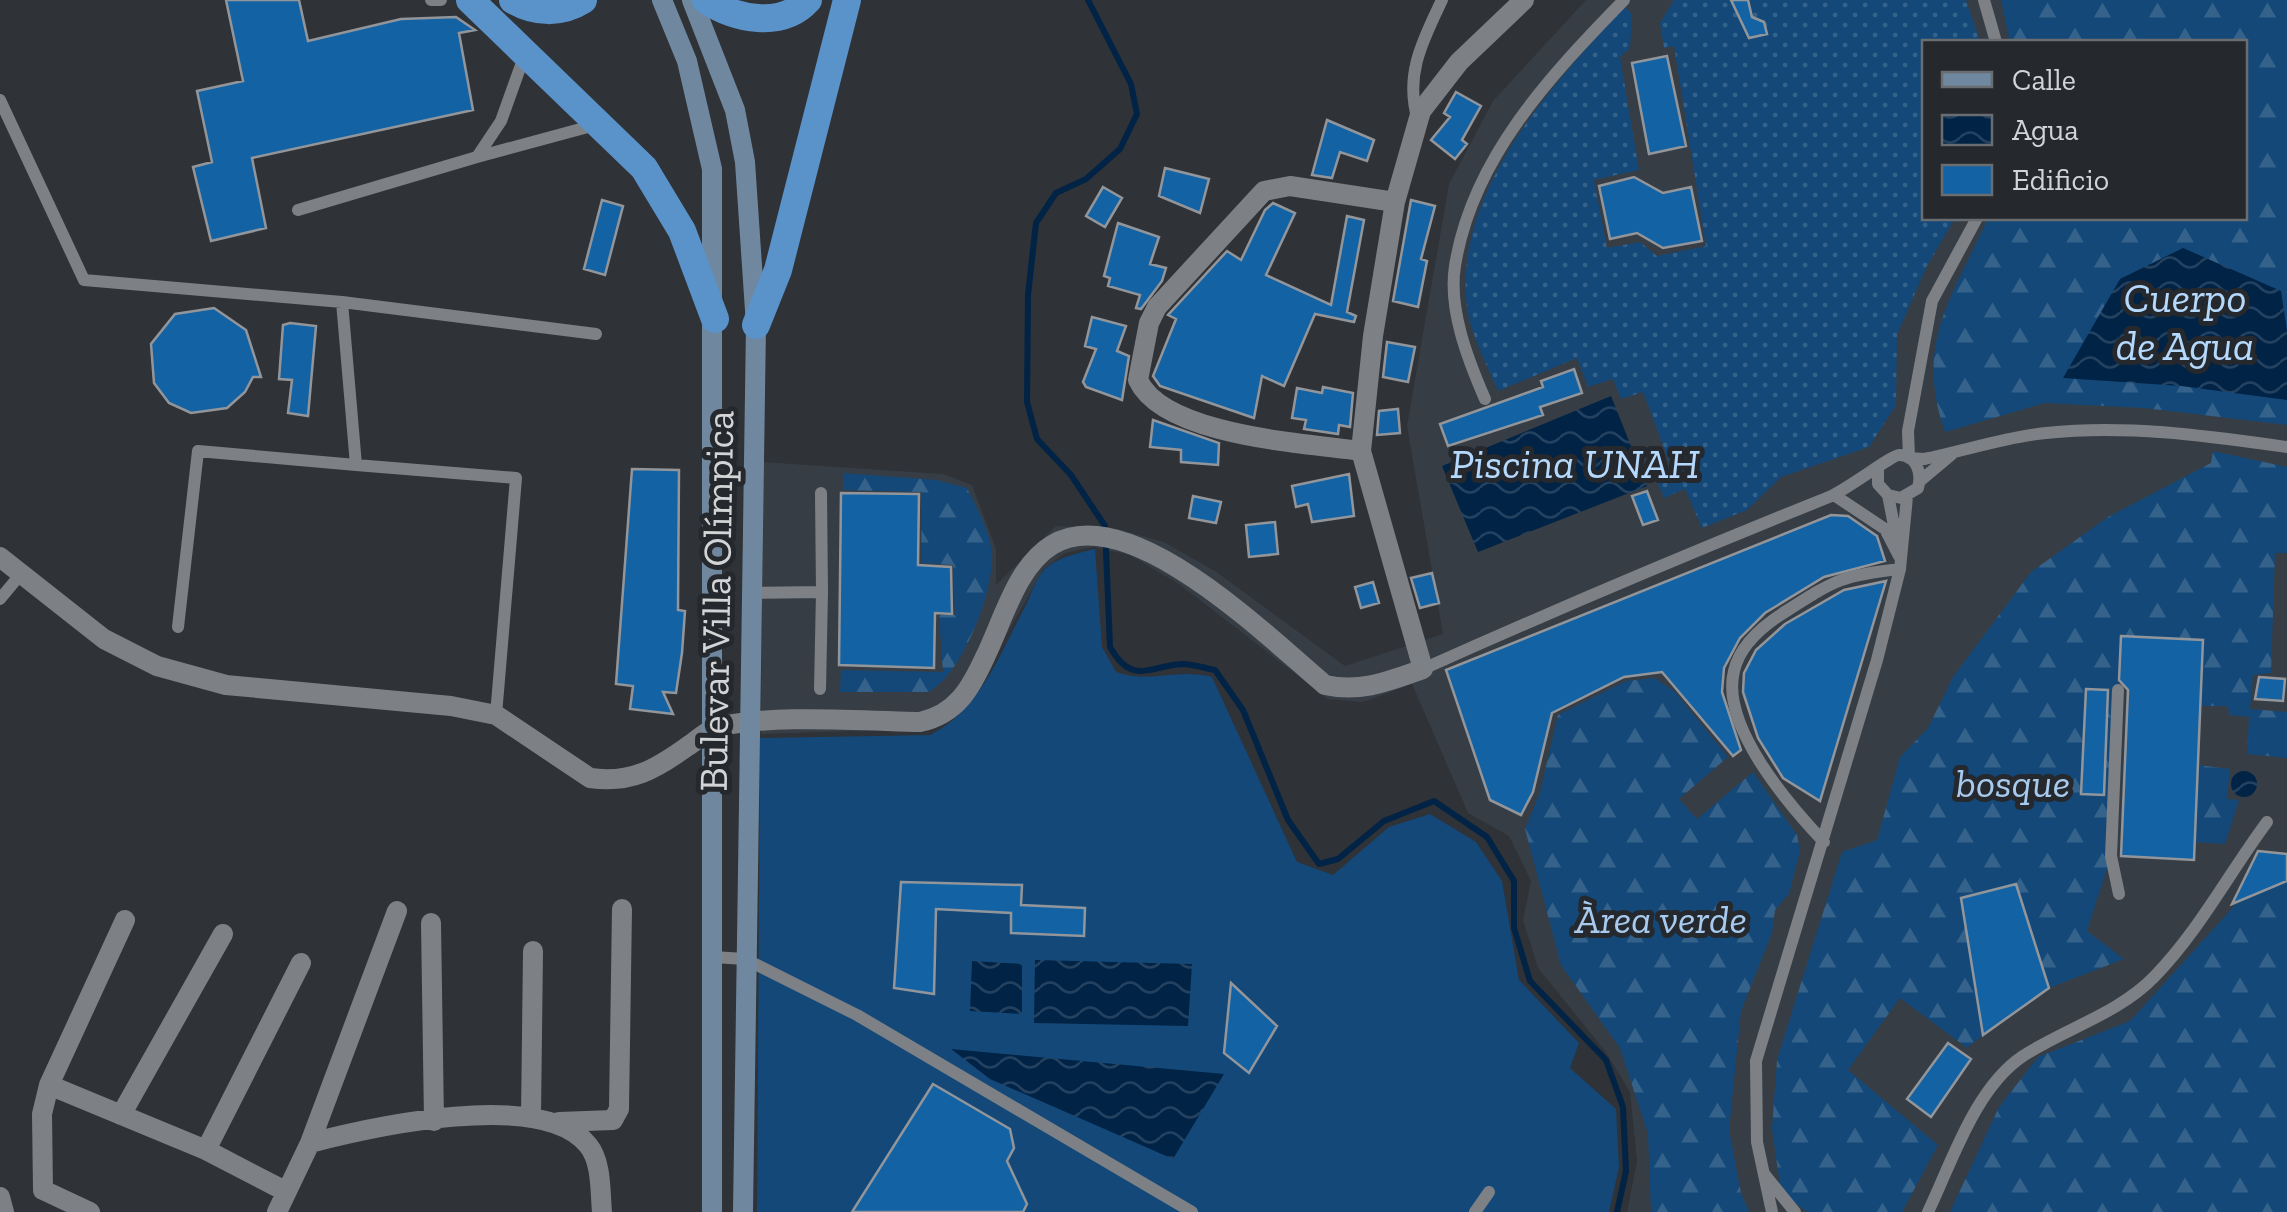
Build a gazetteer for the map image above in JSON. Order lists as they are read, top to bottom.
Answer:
{
  "streets": {
    "main road": ["Bulevar Villa Olímpica"]
  },
  "water": ["Cuerpo de Agua", "Piscina UNAH"],
  "parks": ["bosque", "Àrea verde"],
  "legend": ["Calle", "Agua", "Edificio"]
}
